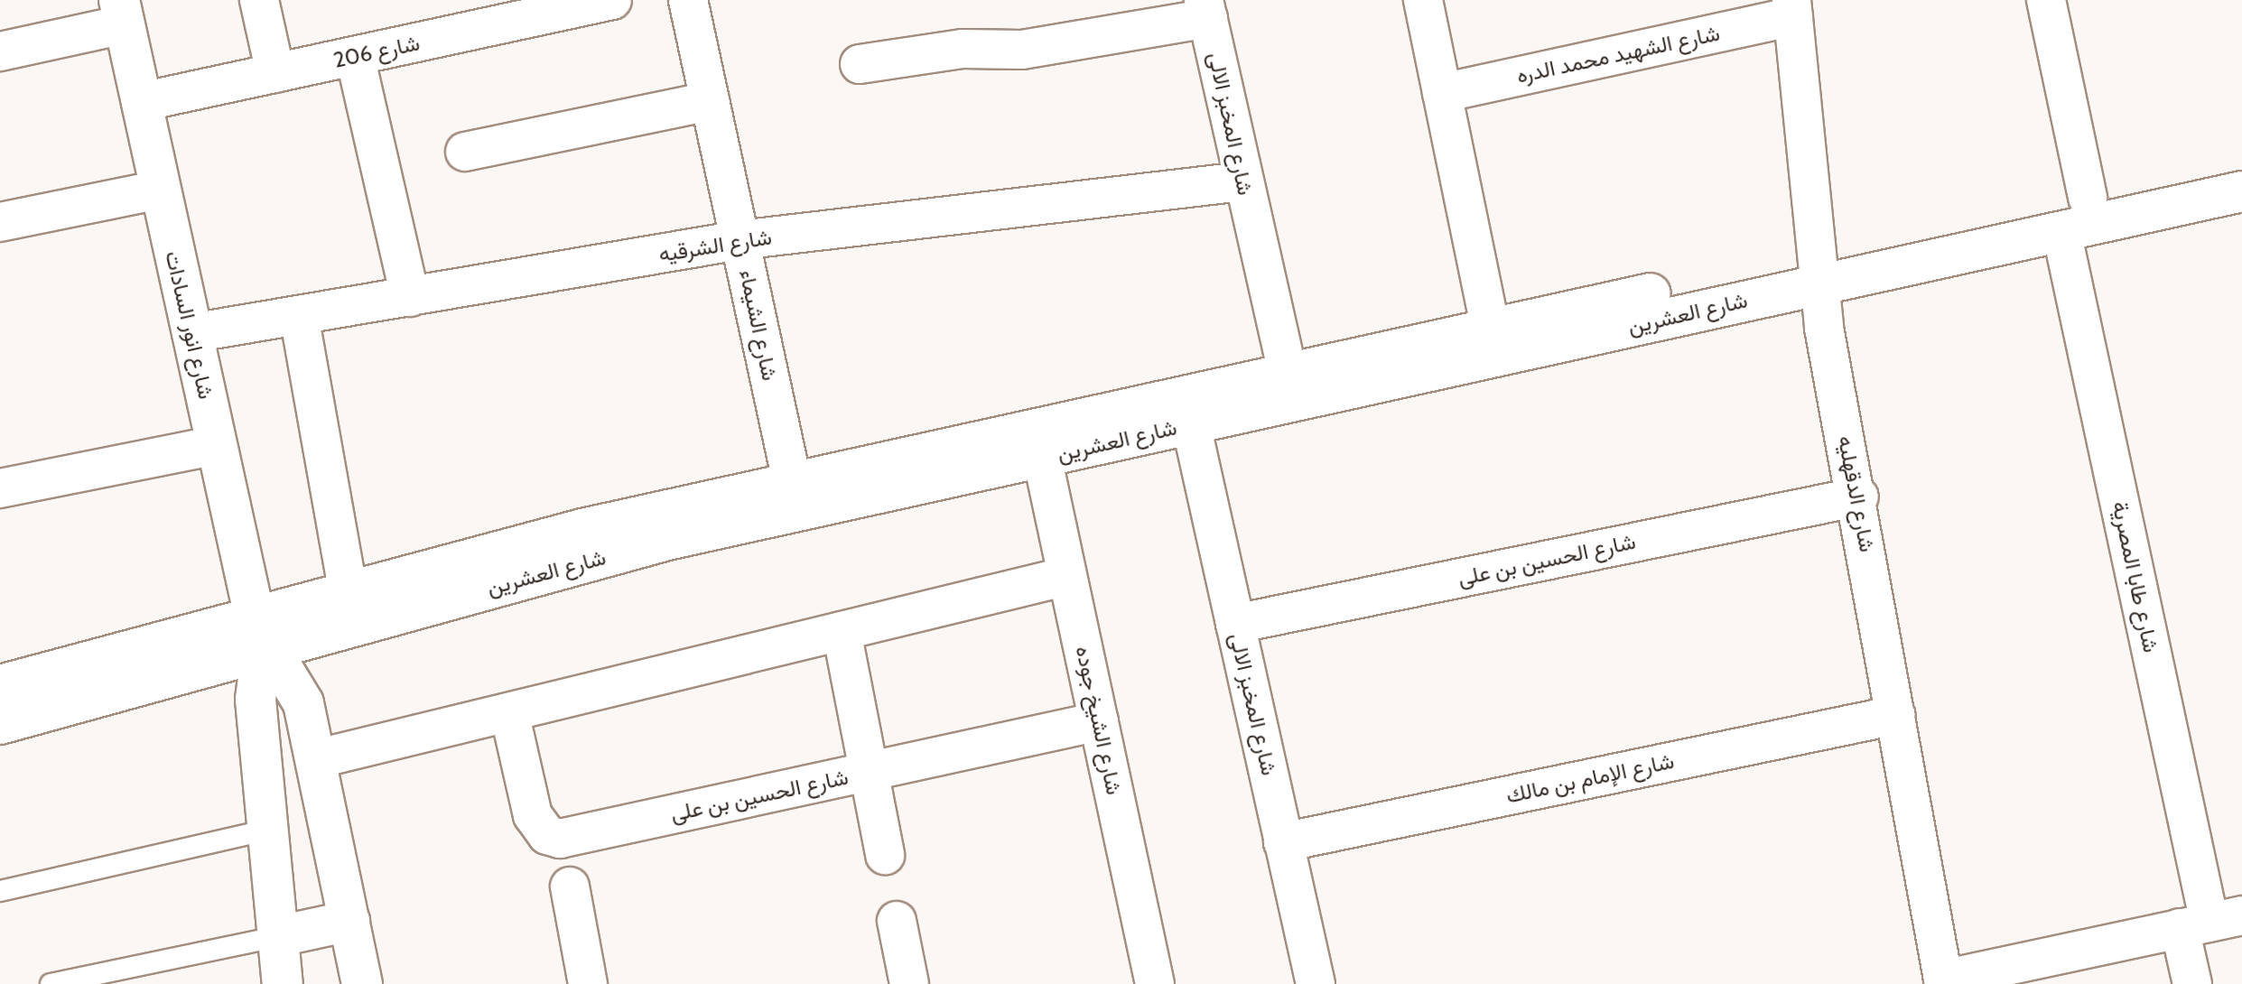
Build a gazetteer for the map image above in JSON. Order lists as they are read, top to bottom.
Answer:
{
  "streets": {
    "street": [
      "شارع 206",
      "شارع الشهيد محمد الدره",
      "شارع المخبز الالى",
      "شارع الشرقيه",
      "شارع العشرين",
      "شارع انور السادات",
      "شارع الشيماء",
      "شارع الدقهليه",
      "شارع الحسين بن على",
      "شارع طابا المصرية",
      "شارع الشيخ جوده",
      "شارع الإمام بن مالك"
    ]
  },
  "crossings": [
    ["شارع 206", "شارع انور السادات"],
    ["شارع الشهيد محمد الدره", "شارع الدقهليه"],
    ["شارع المخبز الالى", "شارع الشرقيه"],
    ["شارع المخبز الالى", "شارع العشرين"],
    ["شارع المخبز الالى", "شارع الحسين بن على"],
    ["شارع المخبز الالى", "شارع الإمام بن مالك"],
    ["شارع الشرقيه", "شارع انور السادات"],
    ["شارع الشرقيه", "شارع الشيماء"],
    ["شارع العشرين", "شارع انور السادات"],
    ["شارع العشرين", "شارع الشيماء"],
    ["شارع العشرين", "شارع الدقهليه"],
    ["شارع العشرين", "شارع طابا المصرية"],
    ["شارع العشرين", "شارع الشيخ جوده"],
    ["شارع الدقهليه", "شارع الحسين بن على"],
    ["شارع الدقهليه", "شارع الإمام بن مالك"],
    ["شارع الحسين بن على", "شارع الشيخ جوده"]
  ]
}
